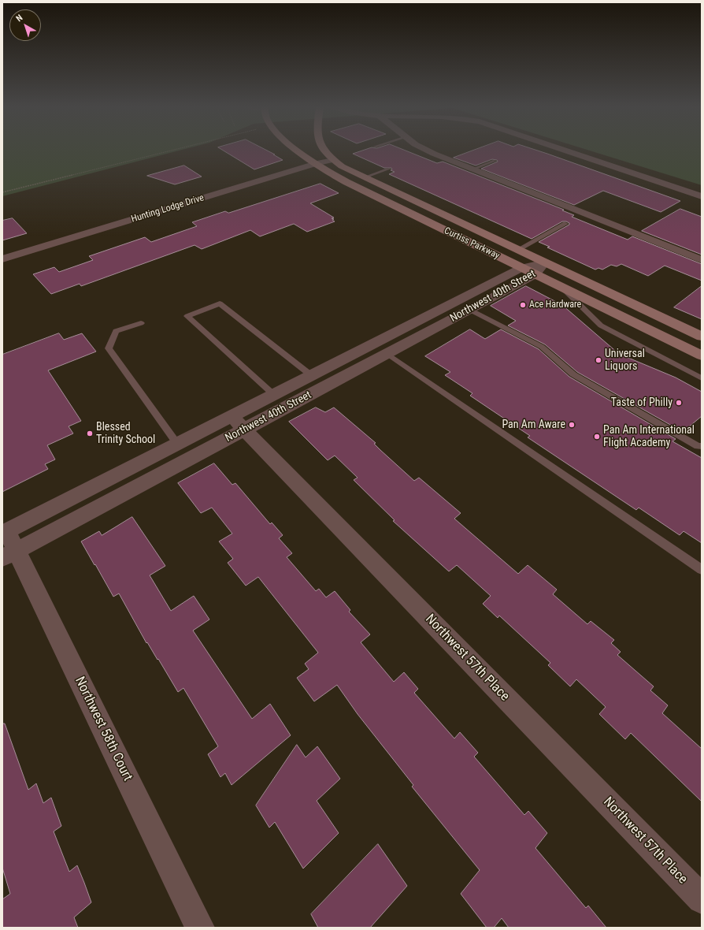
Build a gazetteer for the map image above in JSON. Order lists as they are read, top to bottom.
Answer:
{
  "streets": {
    "main road": ["Curtiss Parkway"],
    "street": [
      "Hunting Lodge Drive",
      "Northwest 40th Street",
      "Northwest 57th Place",
      "Northwest 58th Court"
    ]
  },
  "crossings": [
    ["Hunting Lodge Drive", "Curtiss Parkway"],
    ["Curtiss Parkway", "Northwest 40th Street"],
    ["Northwest 40th Street", "Northwest 57th Place"],
    ["Northwest 40th Street", "Northwest 58th Court"]
  ],
  "places": [
    "Ace Hardware",
    "Universal Liquors",
    "Taste of Philly",
    "Pan Am Aware",
    "Blessed Trinity School",
    "Pan Am International Flight Academy"
  ],
  "north": "top left"
}
